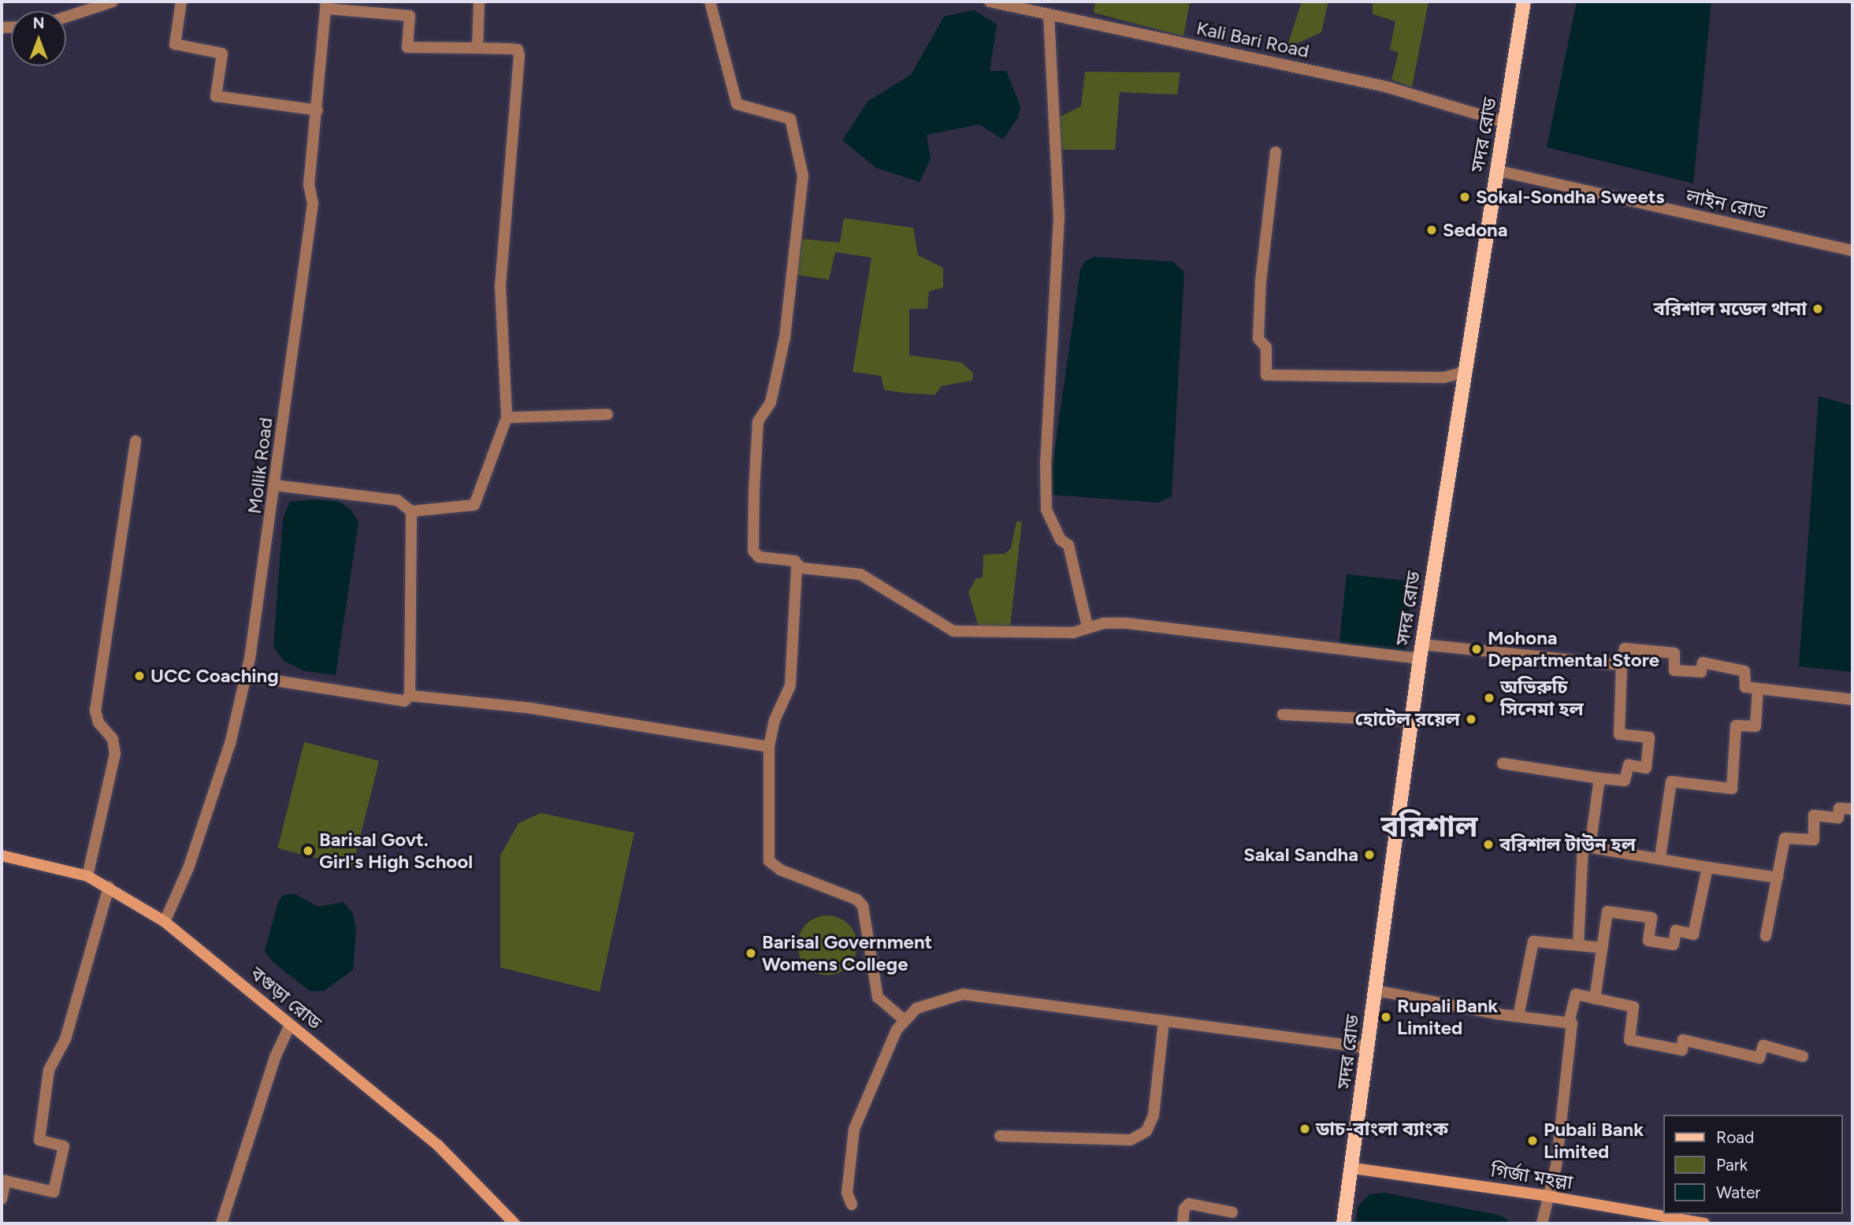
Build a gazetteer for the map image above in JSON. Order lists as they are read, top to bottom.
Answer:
{
  "streets": {
    "main road": ["সদর রোড", "বগুড়া রোড", "গির্জা মহল্লা"],
    "street": ["Kali Bari Road", "লাইন রোড", "Mollik Road"]
  },
  "crossings": [
    ["Kali Bari Road", "সদর রোড"],
    ["সদর রোড", "লাইন রোড"],
    ["সদর রোড", "গির্জা মহল্লা"],
    ["Mollik Road", "বগুড়া রোড"]
  ],
  "districts": ["বরিশাল"],
  "places": [
    "Sokal-Sondha Sweets",
    "Sedona",
    "বরিশাল মডেল থানা",
    "Mohona Departmental Store",
    "UCC Coaching",
    "অভিরুচি সিনেমা হল",
    "হোটেল রয়েল",
    "বরিশাল টাউন হল",
    "Barisal Govt. Girl's High School",
    "Sakal Sandha",
    "Barisal Government Womens College",
    "Rupali Bank Limited",
    "ডাচ-বাংলা ব্যাংক",
    "Pubali Bank Limited"
  ],
  "legend": ["Road", "Park", "Water"],
  "north": "top"
}
